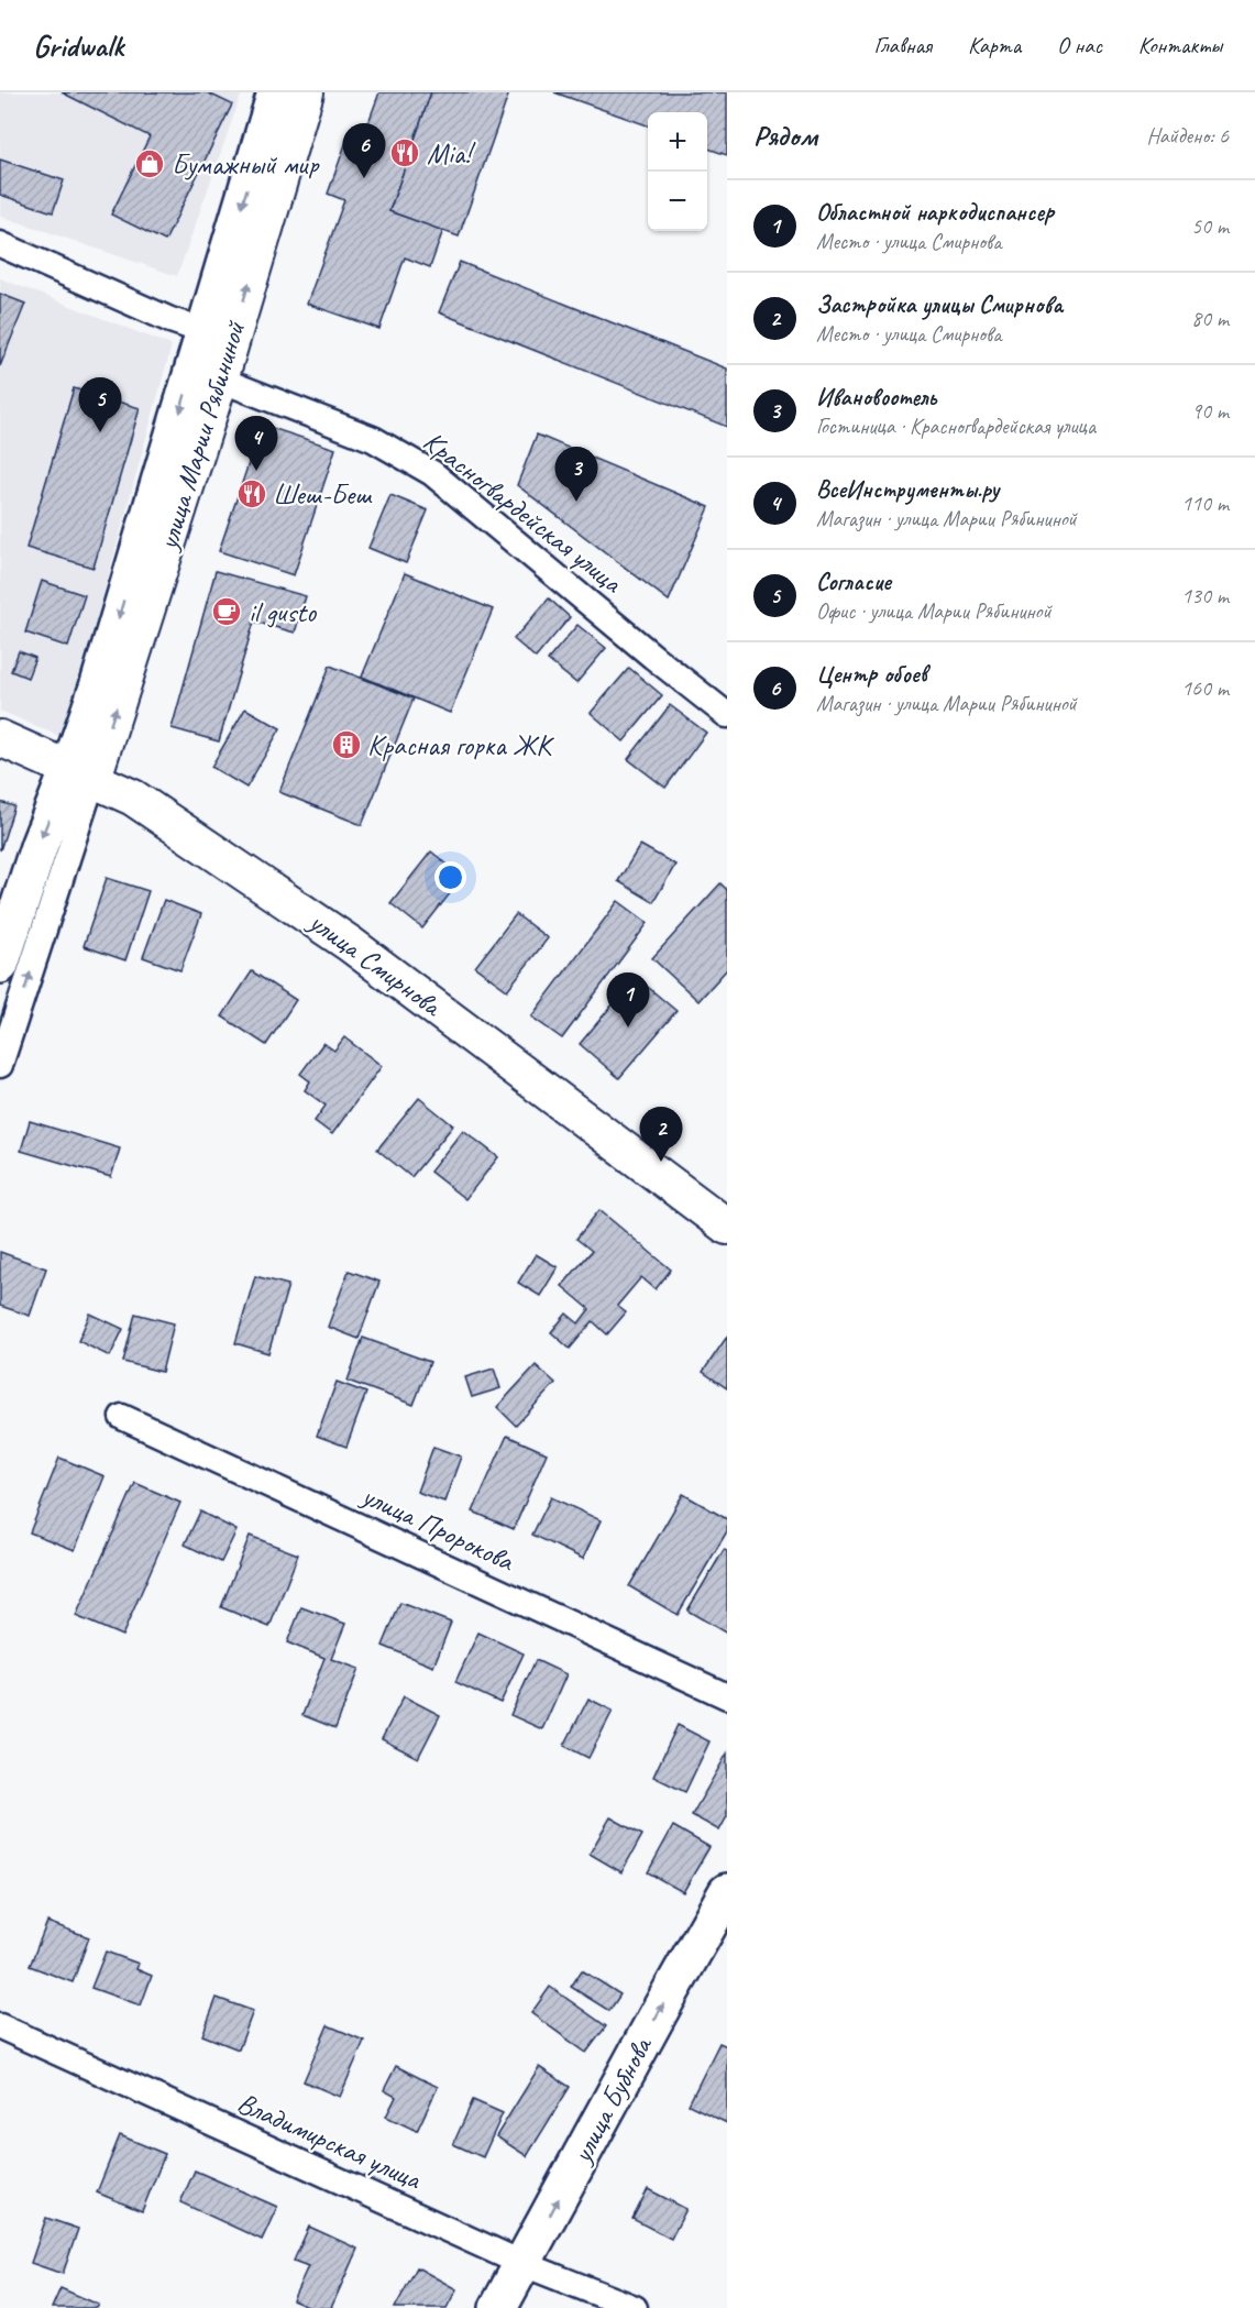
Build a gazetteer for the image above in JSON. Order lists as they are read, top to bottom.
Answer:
{
  "streets": {
    "highway": ["улица Марии Рябининой", "улица Бубнова"],
    "main road": ["улица Смирнова"],
    "street": ["Красногвардейская улица", "улица Пророкова", "Владимирская улица"]
  },
  "crossings": [
    ["улица Марии Рябининой", "Красногвардейская улица"],
    ["улица Марии Рябининой", "улица Смирнова"],
    ["улица Бубнова", "Владимирская улица"]
  ],
  "one_way": ["улица Бубнова"],
  "places": {
    "restaurant": ["Mia!", "Шеш-Беш"],
    "shop": ["Бумажный мир"],
    "cafe": ["il gusto"],
    "building": ["Красная горка ЖК"]
  },
  "page": {
    "header": "Gridwalk",
    "nav": [
      "Главная",
      "Карта",
      "О нас",
      "Контакты"
    ],
    "heading": ["Рядом", "Найдено: 6"],
    "map_buttons": ["+", "−"],
    "pins": [
      "6",
      "5",
      "4",
      "3",
      "1",
      "2"
    ],
    "list": [
      {
        "mark": "1",
        "name": "Областной наркодиспансер",
        "note": "Место · улица Смирнова",
        "value": "50 m"
      },
      {
        "mark": "2",
        "name": "Застройка улицы Смирнова",
        "note": "Место · улица Смирнова",
        "value": "80 m"
      },
      {
        "mark": "3",
        "name": "Ивановоотель",
        "note": "Гостиница · Красногвардейская улица",
        "value": "90 m"
      },
      {
        "mark": "4",
        "name": "ВсеИнструменты.ру",
        "note": "Магазин · улица Марии Рябининой",
        "value": "110 m"
      },
      {
        "mark": "5",
        "name": "Согласие",
        "note": "Офис · улица Марии Рябининой",
        "value": "130 m"
      },
      {
        "mark": "6",
        "name": "Центр обоев",
        "note": "Магазин · улица Марии Рябининой",
        "value": "160 m"
      }
    ]
  }
}
